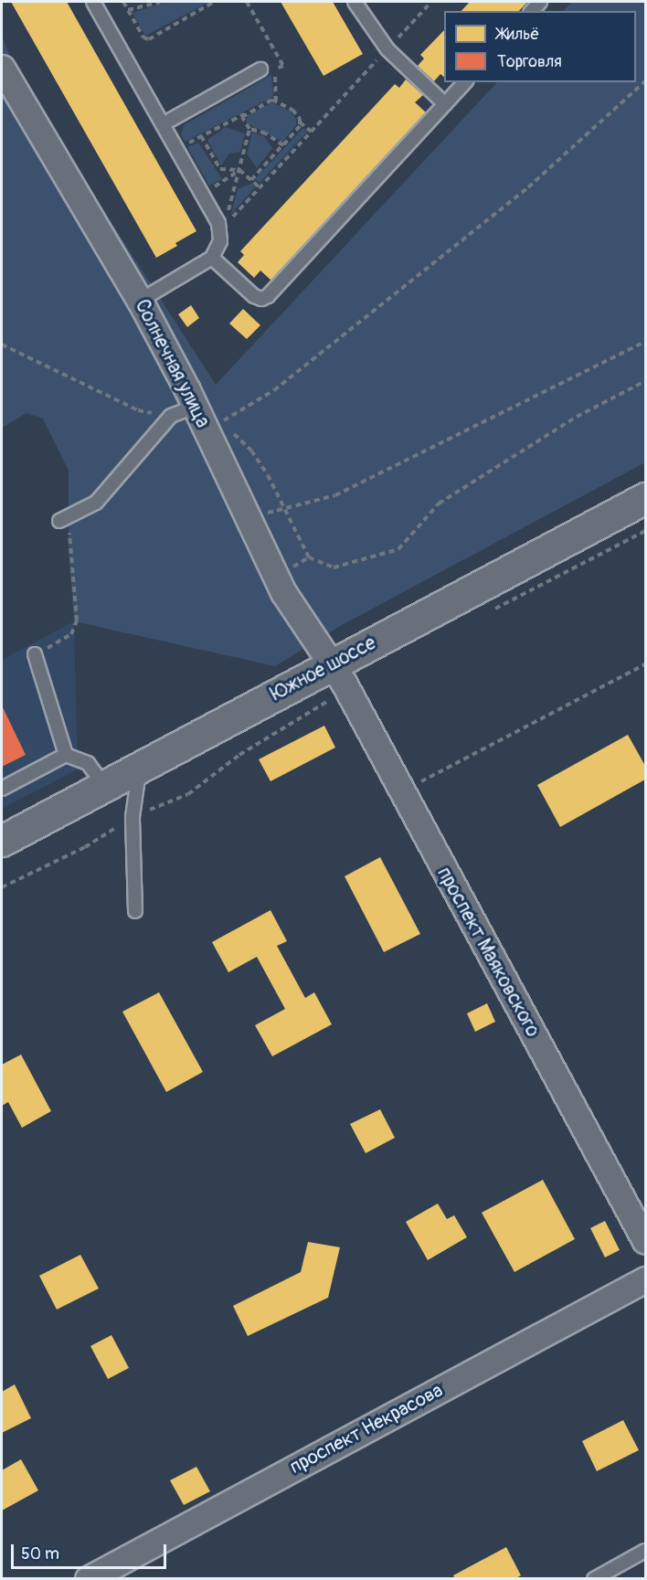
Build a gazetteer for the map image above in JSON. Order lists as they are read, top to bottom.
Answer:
{
  "streets": {
    "street": [
      "Солнечная улица",
      "Южное шоссе",
      "проспект Маяковского",
      "проспект Некрасова"
    ]
  },
  "crossings": [
    ["Солнечная улица", "Южное шоссе"],
    ["Солнечная улица", "проспект Маяковского"],
    ["Южное шоссе", "проспект Маяковского"]
  ],
  "legend": ["Жильё", "Торговля"],
  "scale_bar": "50 m"
}
